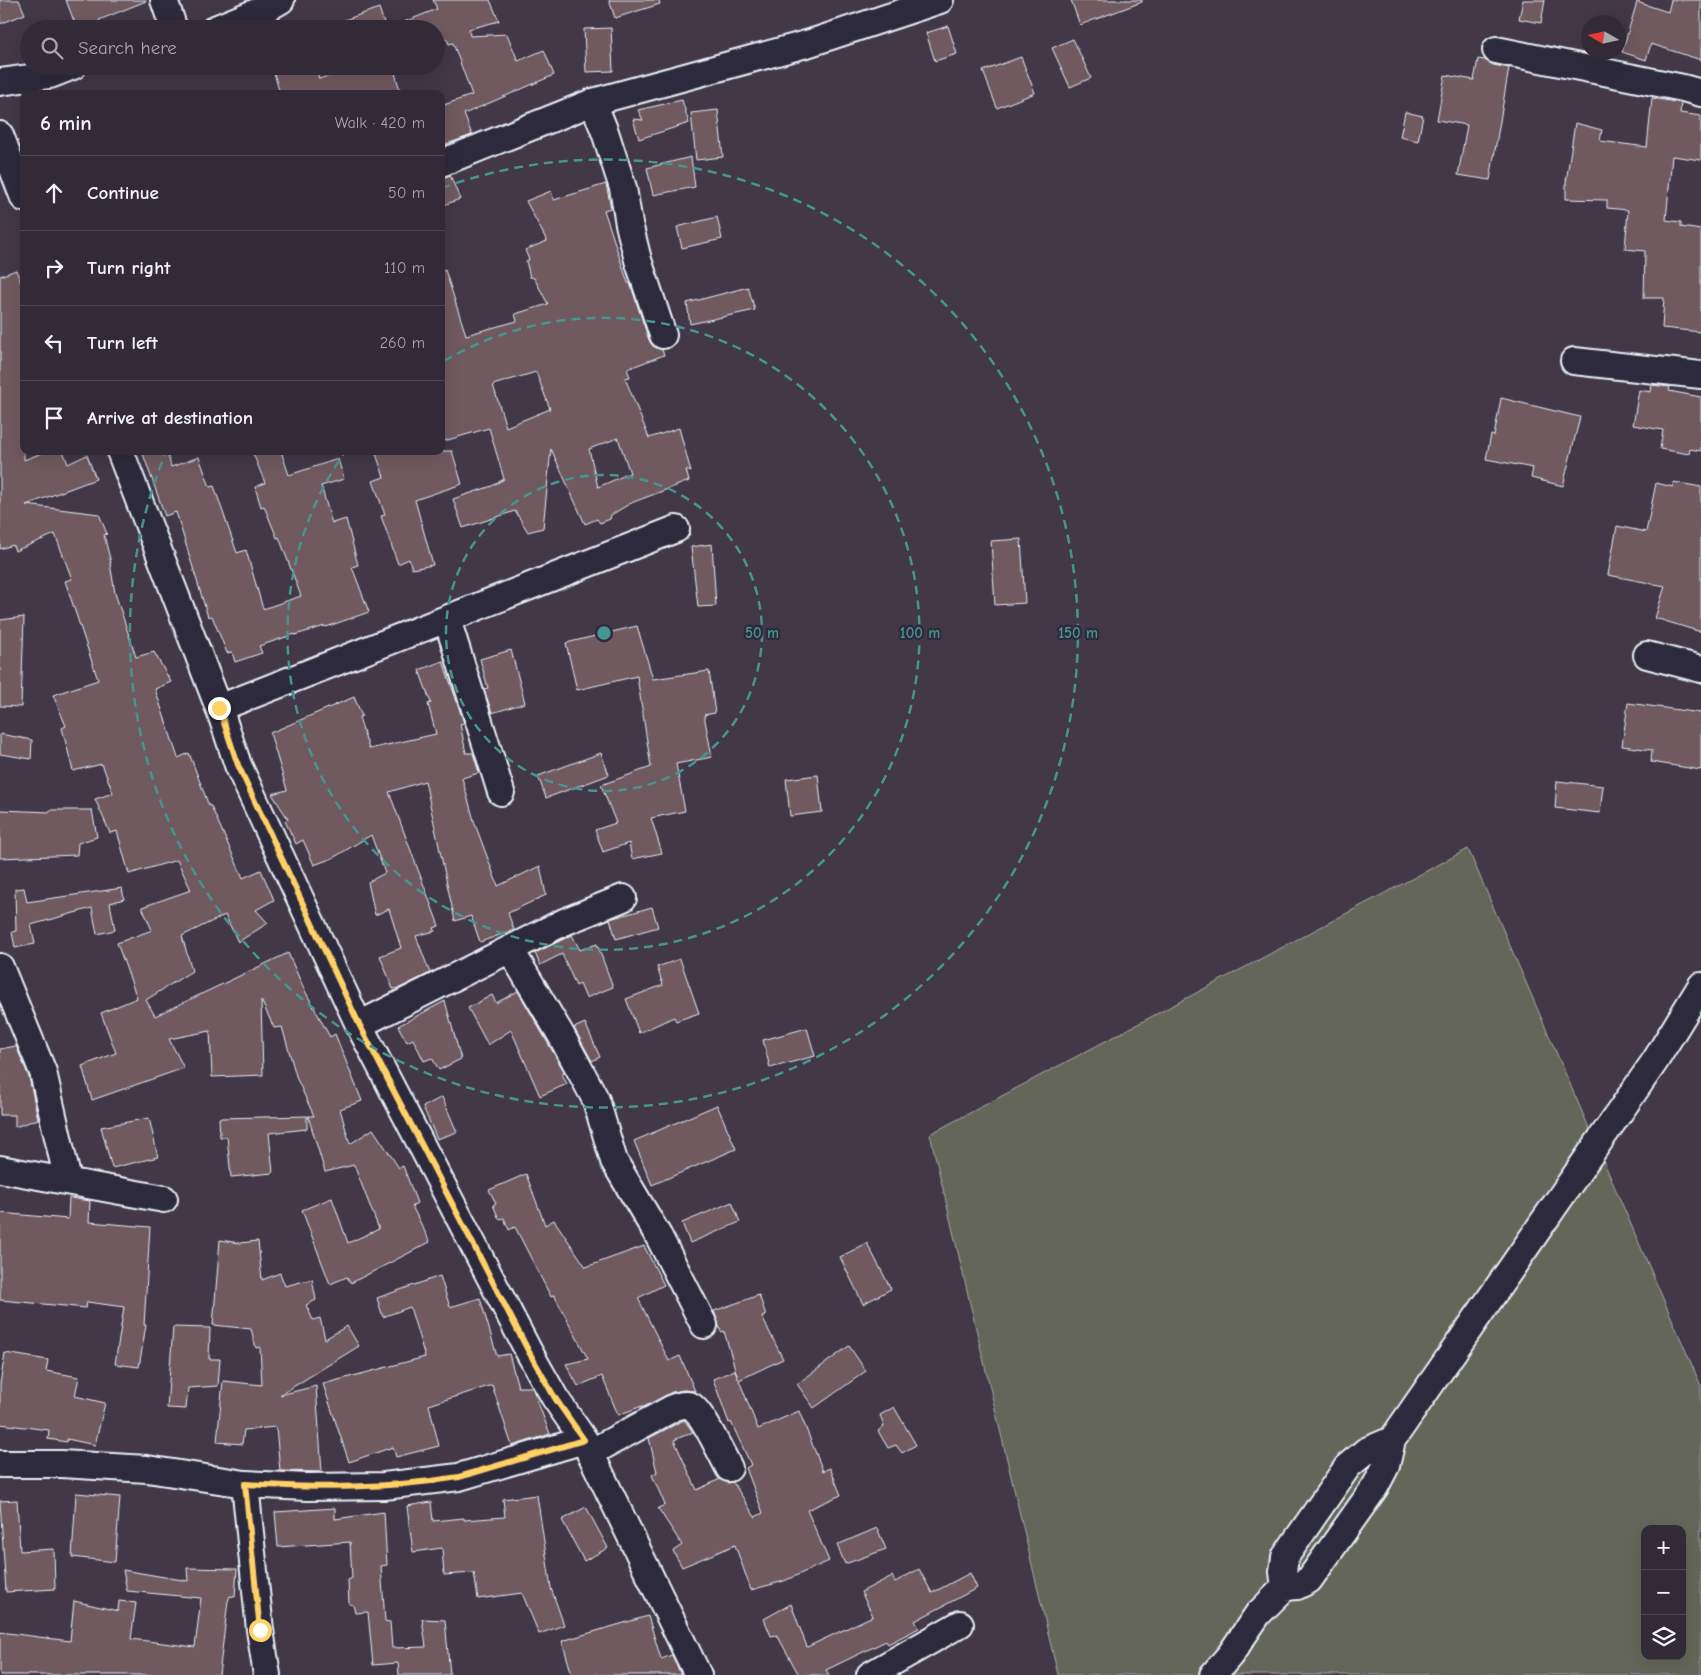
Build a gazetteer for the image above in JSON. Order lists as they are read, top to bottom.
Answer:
{
  "north": "left",
  "page": {
    "search": "Search here",
    "heading": ["6 min", "Walk · 420 m"],
    "list": [
      ["Continue", "50 m"],
      ["Turn right", "110 m"],
      ["Turn left", "260 m"],
      "Arrive at destination"
    ],
    "map_buttons": ["+", "−"]
  },
  "rings": ["50 m", "100 m", "150 m"]
}
